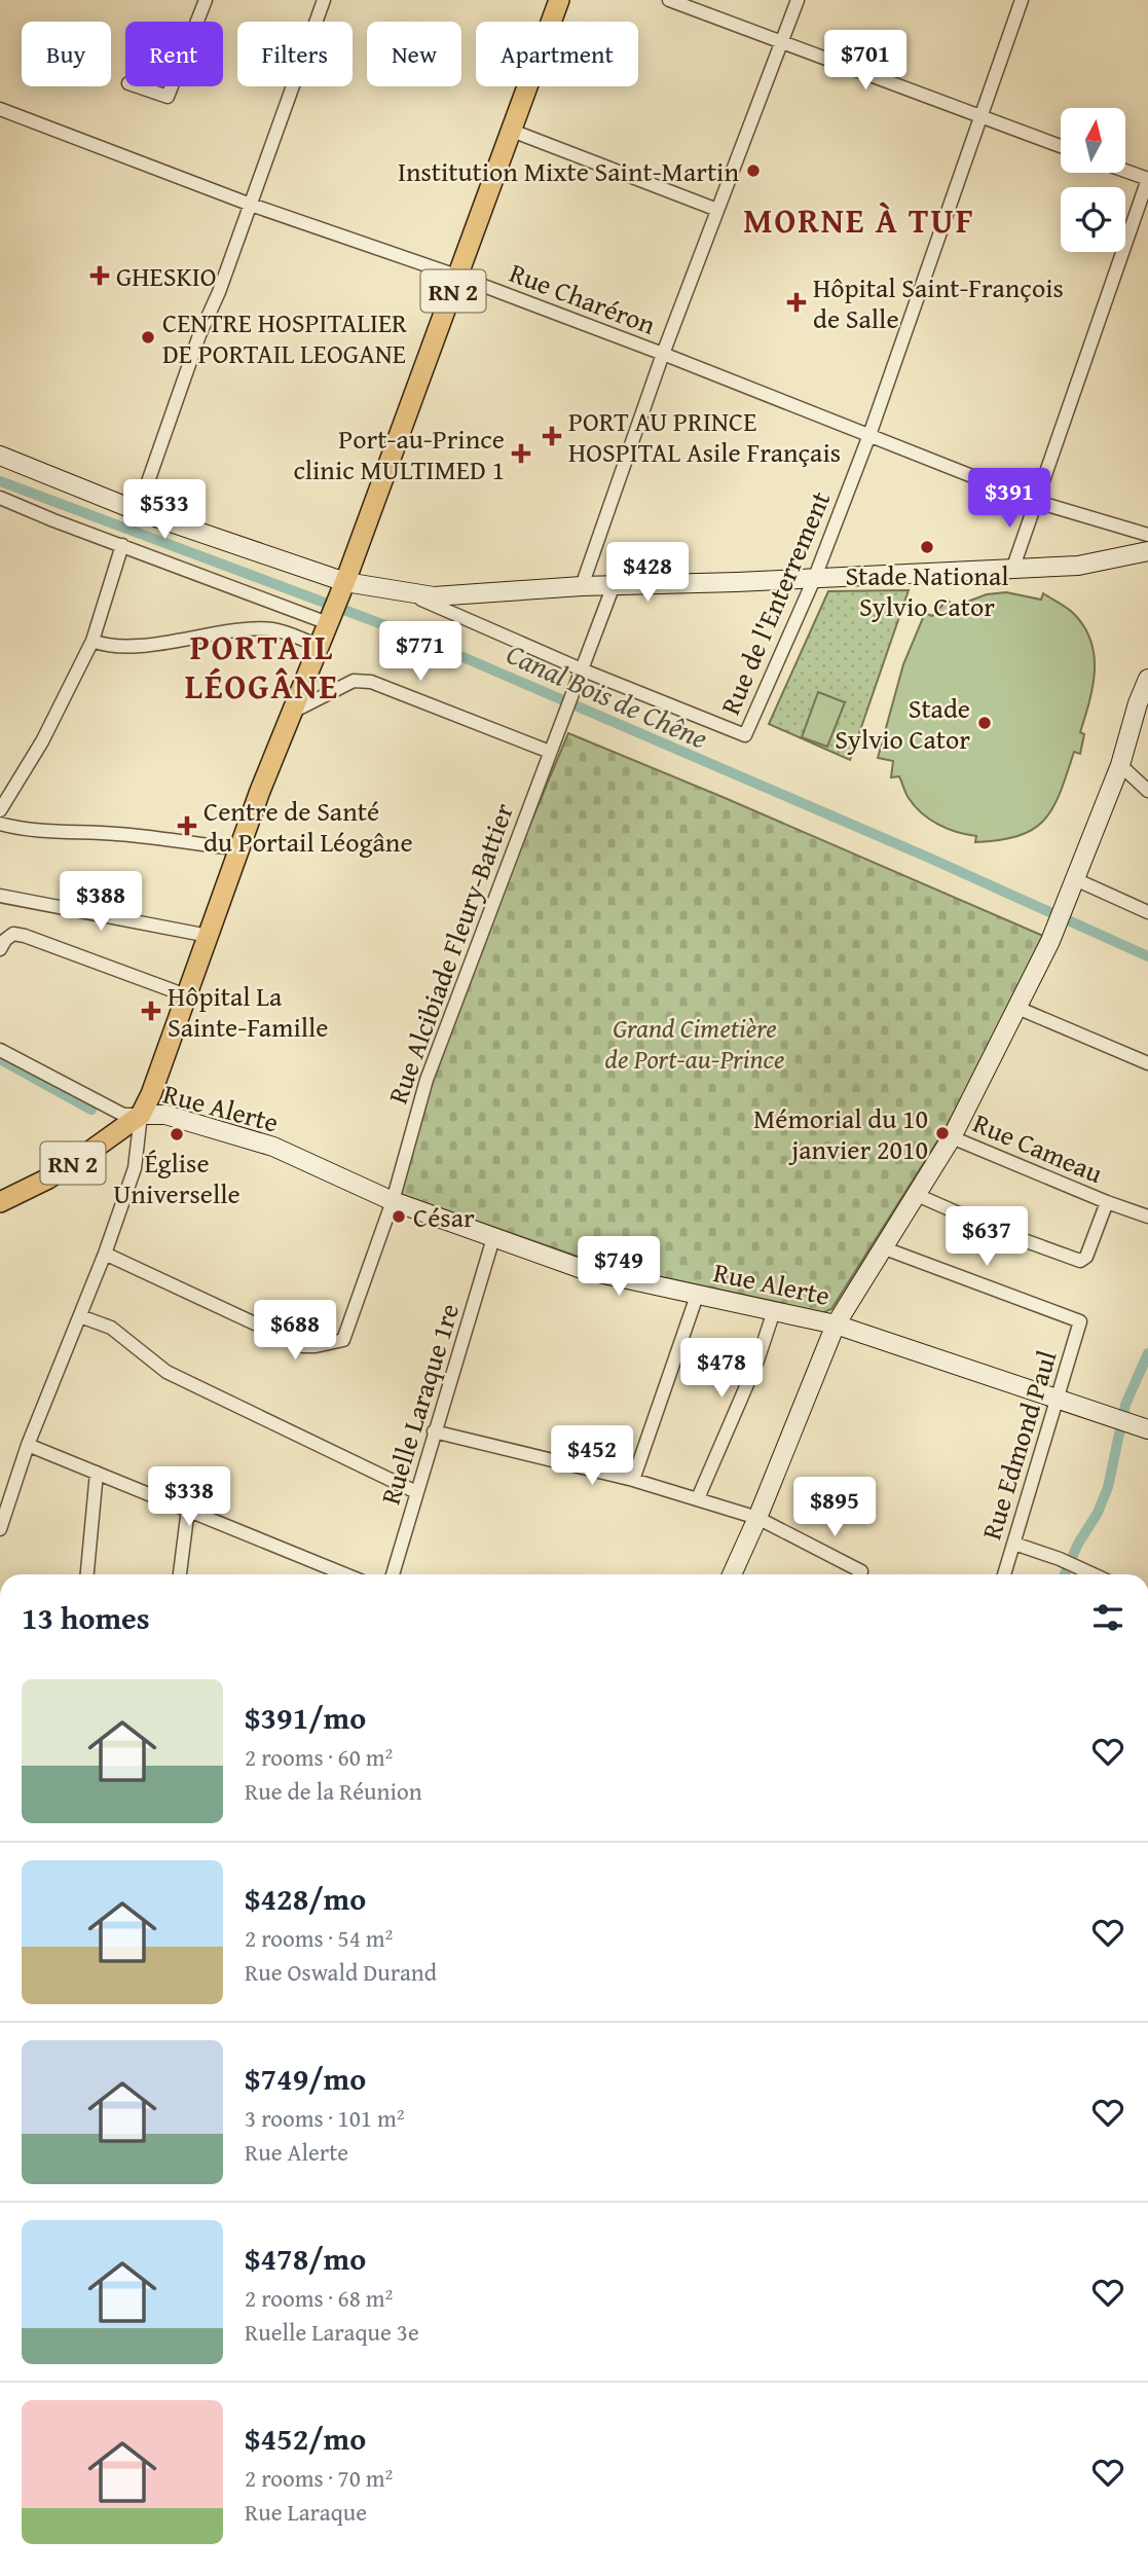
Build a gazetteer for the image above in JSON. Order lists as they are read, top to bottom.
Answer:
{
  "streets": {
    "main road": ["RN 2"],
    "street": [
      "Rue Charéron",
      "Rue de l'Enterrement",
      "Rue Alcibiade Fleury-Battier",
      "Rue Alerte",
      "Rue Cameau",
      "Ruelle Laraque 1re",
      "Rue Edmond Paul"
    ]
  },
  "crossings": [
    ["RN 2", "Rue Charéron"],
    ["RN 2", "Rue Alerte"],
    ["Rue Charéron", "Rue de l'Enterrement"],
    ["Rue de l'Enterrement", "Rue Alcibiade Fleury-Battier"],
    ["Rue Alcibiade Fleury-Battier", "Rue Alerte"],
    ["Rue Alerte", "Ruelle Laraque 1re"],
    ["Rue Alerte", "Rue Edmond Paul"]
  ],
  "districts": ["MORNE À TUF", "PORTAIL LÉOGÂNE"],
  "water": ["Canal Bois de Chêne"],
  "parks": ["Grand Cimetière de Port-au-Prince"],
  "places": {
    "other": [
      "Institution Mixte Saint-Martin",
      "CENTRE HOSPITALIER DE PORTAIL LEOGANE",
      "Stade National Sylvio Cator",
      "Stade Sylvio Cator",
      "Mémorial du 10 janvier 2010",
      "Église Universelle",
      "César"
    ],
    "health": [
      "GHESKIO",
      "Hôpital Saint-François de Salle",
      "PORT AU PRINCE HOSPITAL Asile Français",
      "Port-au-Prince clinic MULTIMED 1",
      "Centre de Santé du Portail Léogâne",
      "Hôpital La Sainte-Famille"
    ]
  },
  "north": "top",
  "page": {
    "chip": [
      "Buy",
      "Rent",
      "Filters",
      "New",
      "Apartment"
    ],
    "price": [
      "$701",
      "$391",
      "$533",
      "$428",
      "$771",
      "$388",
      "$637",
      "$749",
      "$688",
      "$478",
      "$452",
      "$338",
      "$895"
    ],
    "heading": "13 homes",
    "list": [
      {
        "name": "$391/mo",
        "note": "2 rooms · 60 m² · Rue de la Réunion"
      },
      {
        "name": "$428/mo",
        "note": "2 rooms · 54 m² · Rue Oswald Durand"
      },
      {
        "name": "$749/mo",
        "note": "3 rooms · 101 m² · Rue Alerte"
      },
      {
        "name": "$478/mo",
        "note": "2 rooms · 68 m² · Ruelle Laraque 3e"
      },
      {
        "name": "$452/mo",
        "note": "2 rooms · 70 m² · Rue Laraque"
      }
    ]
  }
}
